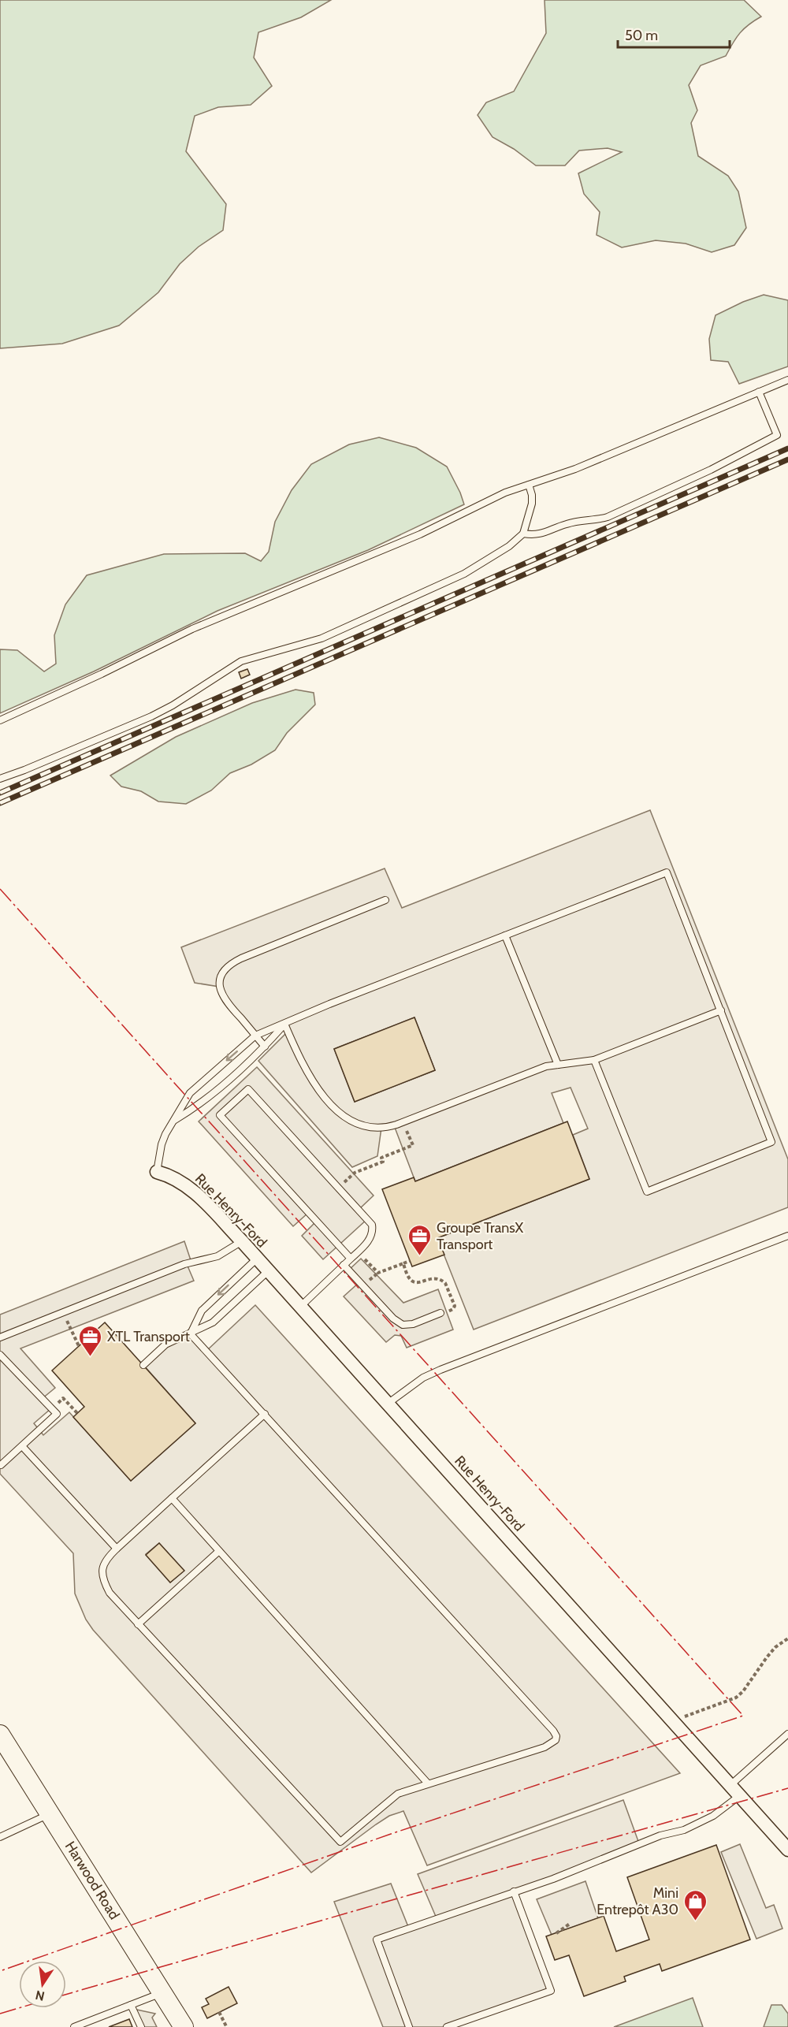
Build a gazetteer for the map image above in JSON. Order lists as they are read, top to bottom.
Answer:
{
  "streets": {
    "main road": ["Harwood Road"],
    "street": ["Rue Henry-Ford"]
  },
  "places": {
    "office": ["Groupe TransX Transport", "XTL Transport"],
    "shop": ["Mini Entrepôt A30"]
  },
  "scale_bar": "50 m",
  "north": "bottom"
}
